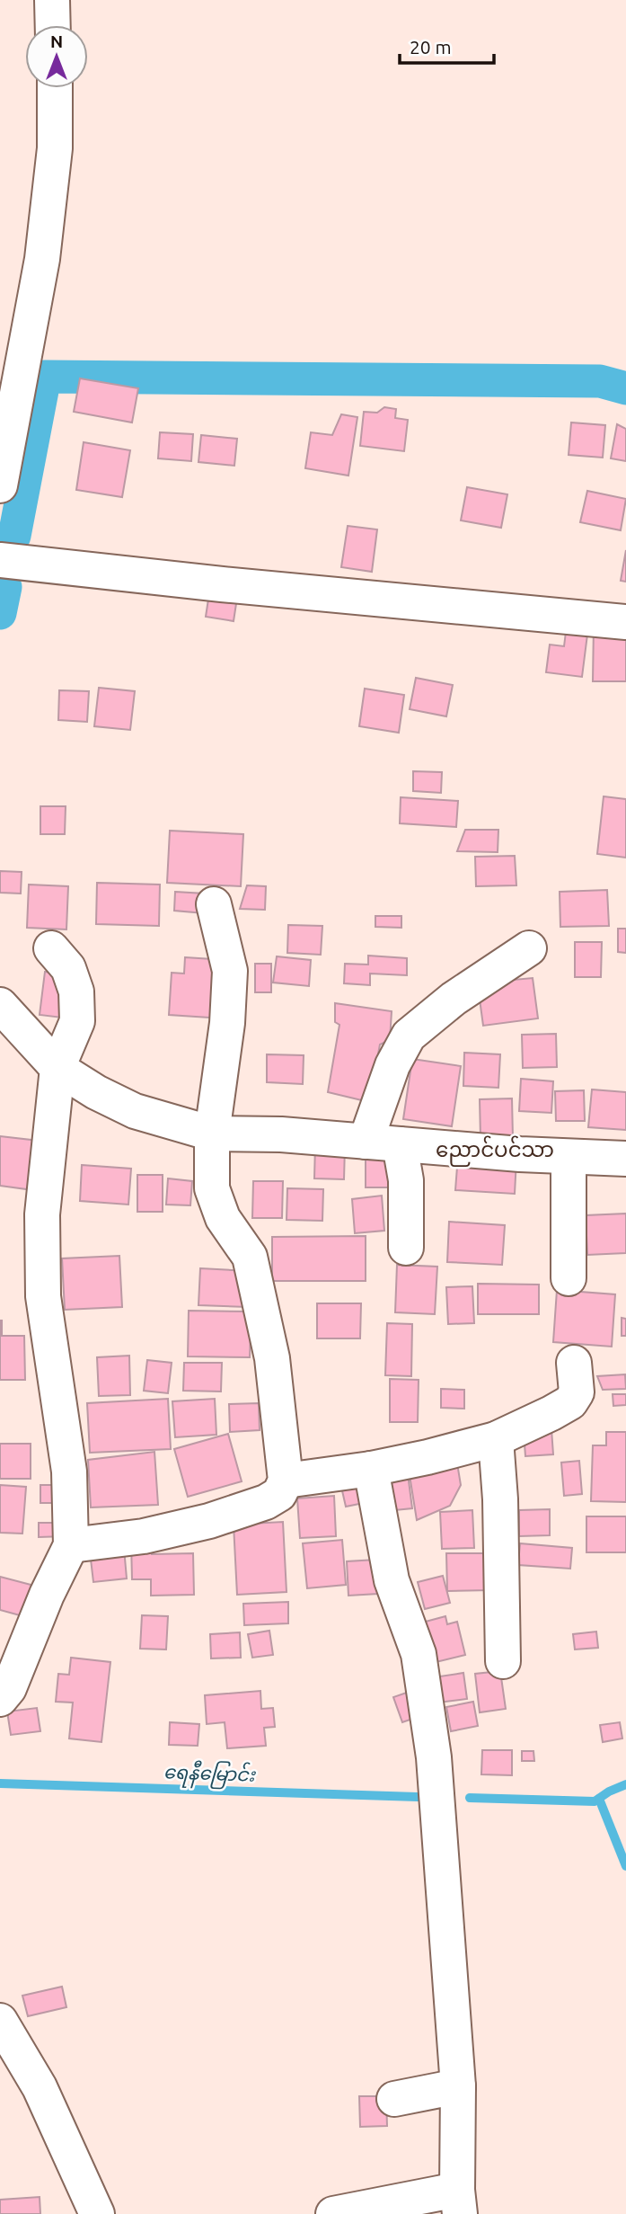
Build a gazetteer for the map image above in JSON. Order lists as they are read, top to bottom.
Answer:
{
  "districts": ["ညောင်ပင်သာ"],
  "water": ["ရေနီမြောင်း"],
  "scale_bar": "20 m",
  "north": "top"
}
